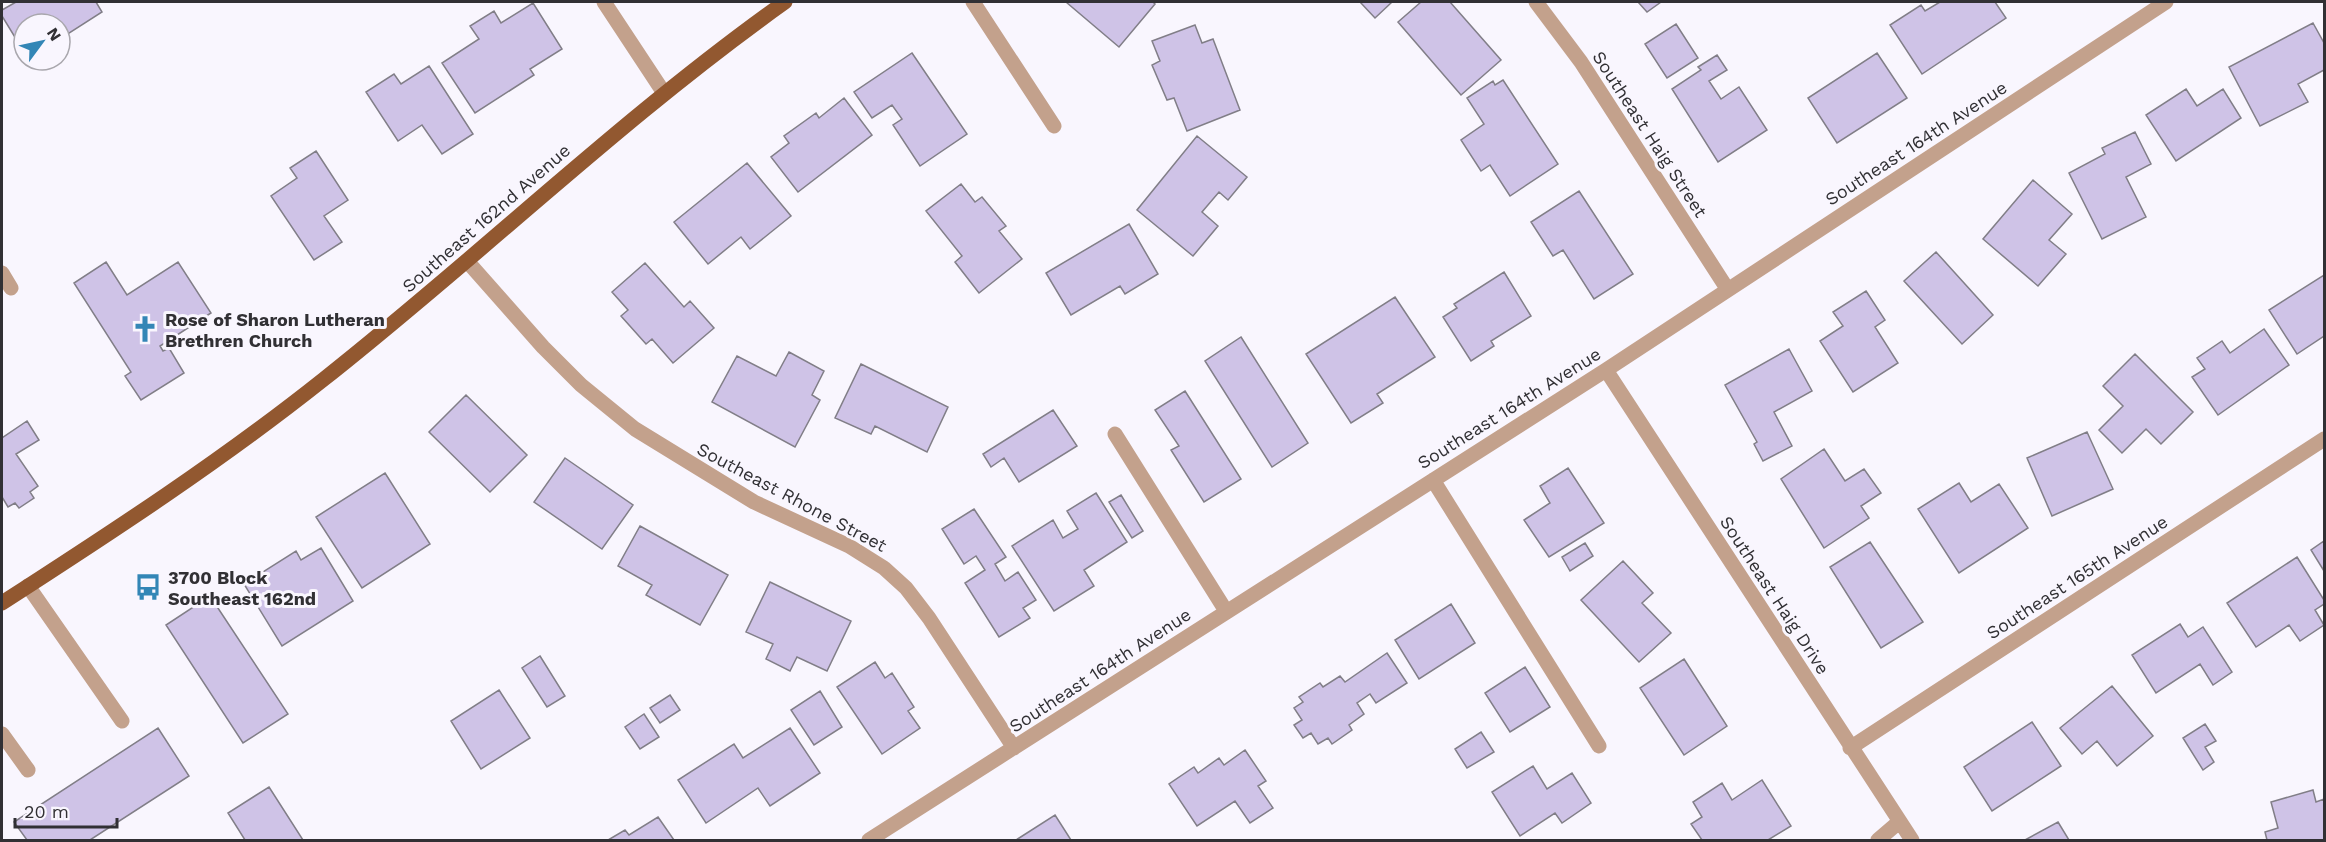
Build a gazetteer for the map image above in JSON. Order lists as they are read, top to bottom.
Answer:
{
  "streets": {
    "main road": ["Southeast 162nd Avenue"],
    "street": [
      "Southeast Haig Street",
      "Southeast 164th Avenue",
      "Southeast Rhone Street",
      "Southeast 165th Avenue",
      "Southeast Haig Drive"
    ]
  },
  "crossings": [
    ["Southeast Haig Street", "Southeast 164th Avenue"],
    ["Southeast 164th Avenue", "Southeast Rhone Street"],
    ["Southeast 164th Avenue", "Southeast Haig Drive"],
    ["Southeast 162nd Avenue", "Southeast Rhone Street"],
    ["Southeast 165th Avenue", "Southeast Haig Drive"]
  ],
  "places": {
    "church": ["Rose of Sharon Lutheran Brethren Church"],
    "bus stop": ["3700 Block Southeast 162nd"]
  },
  "scale_bar": "20 m",
  "north": "top right"
}
